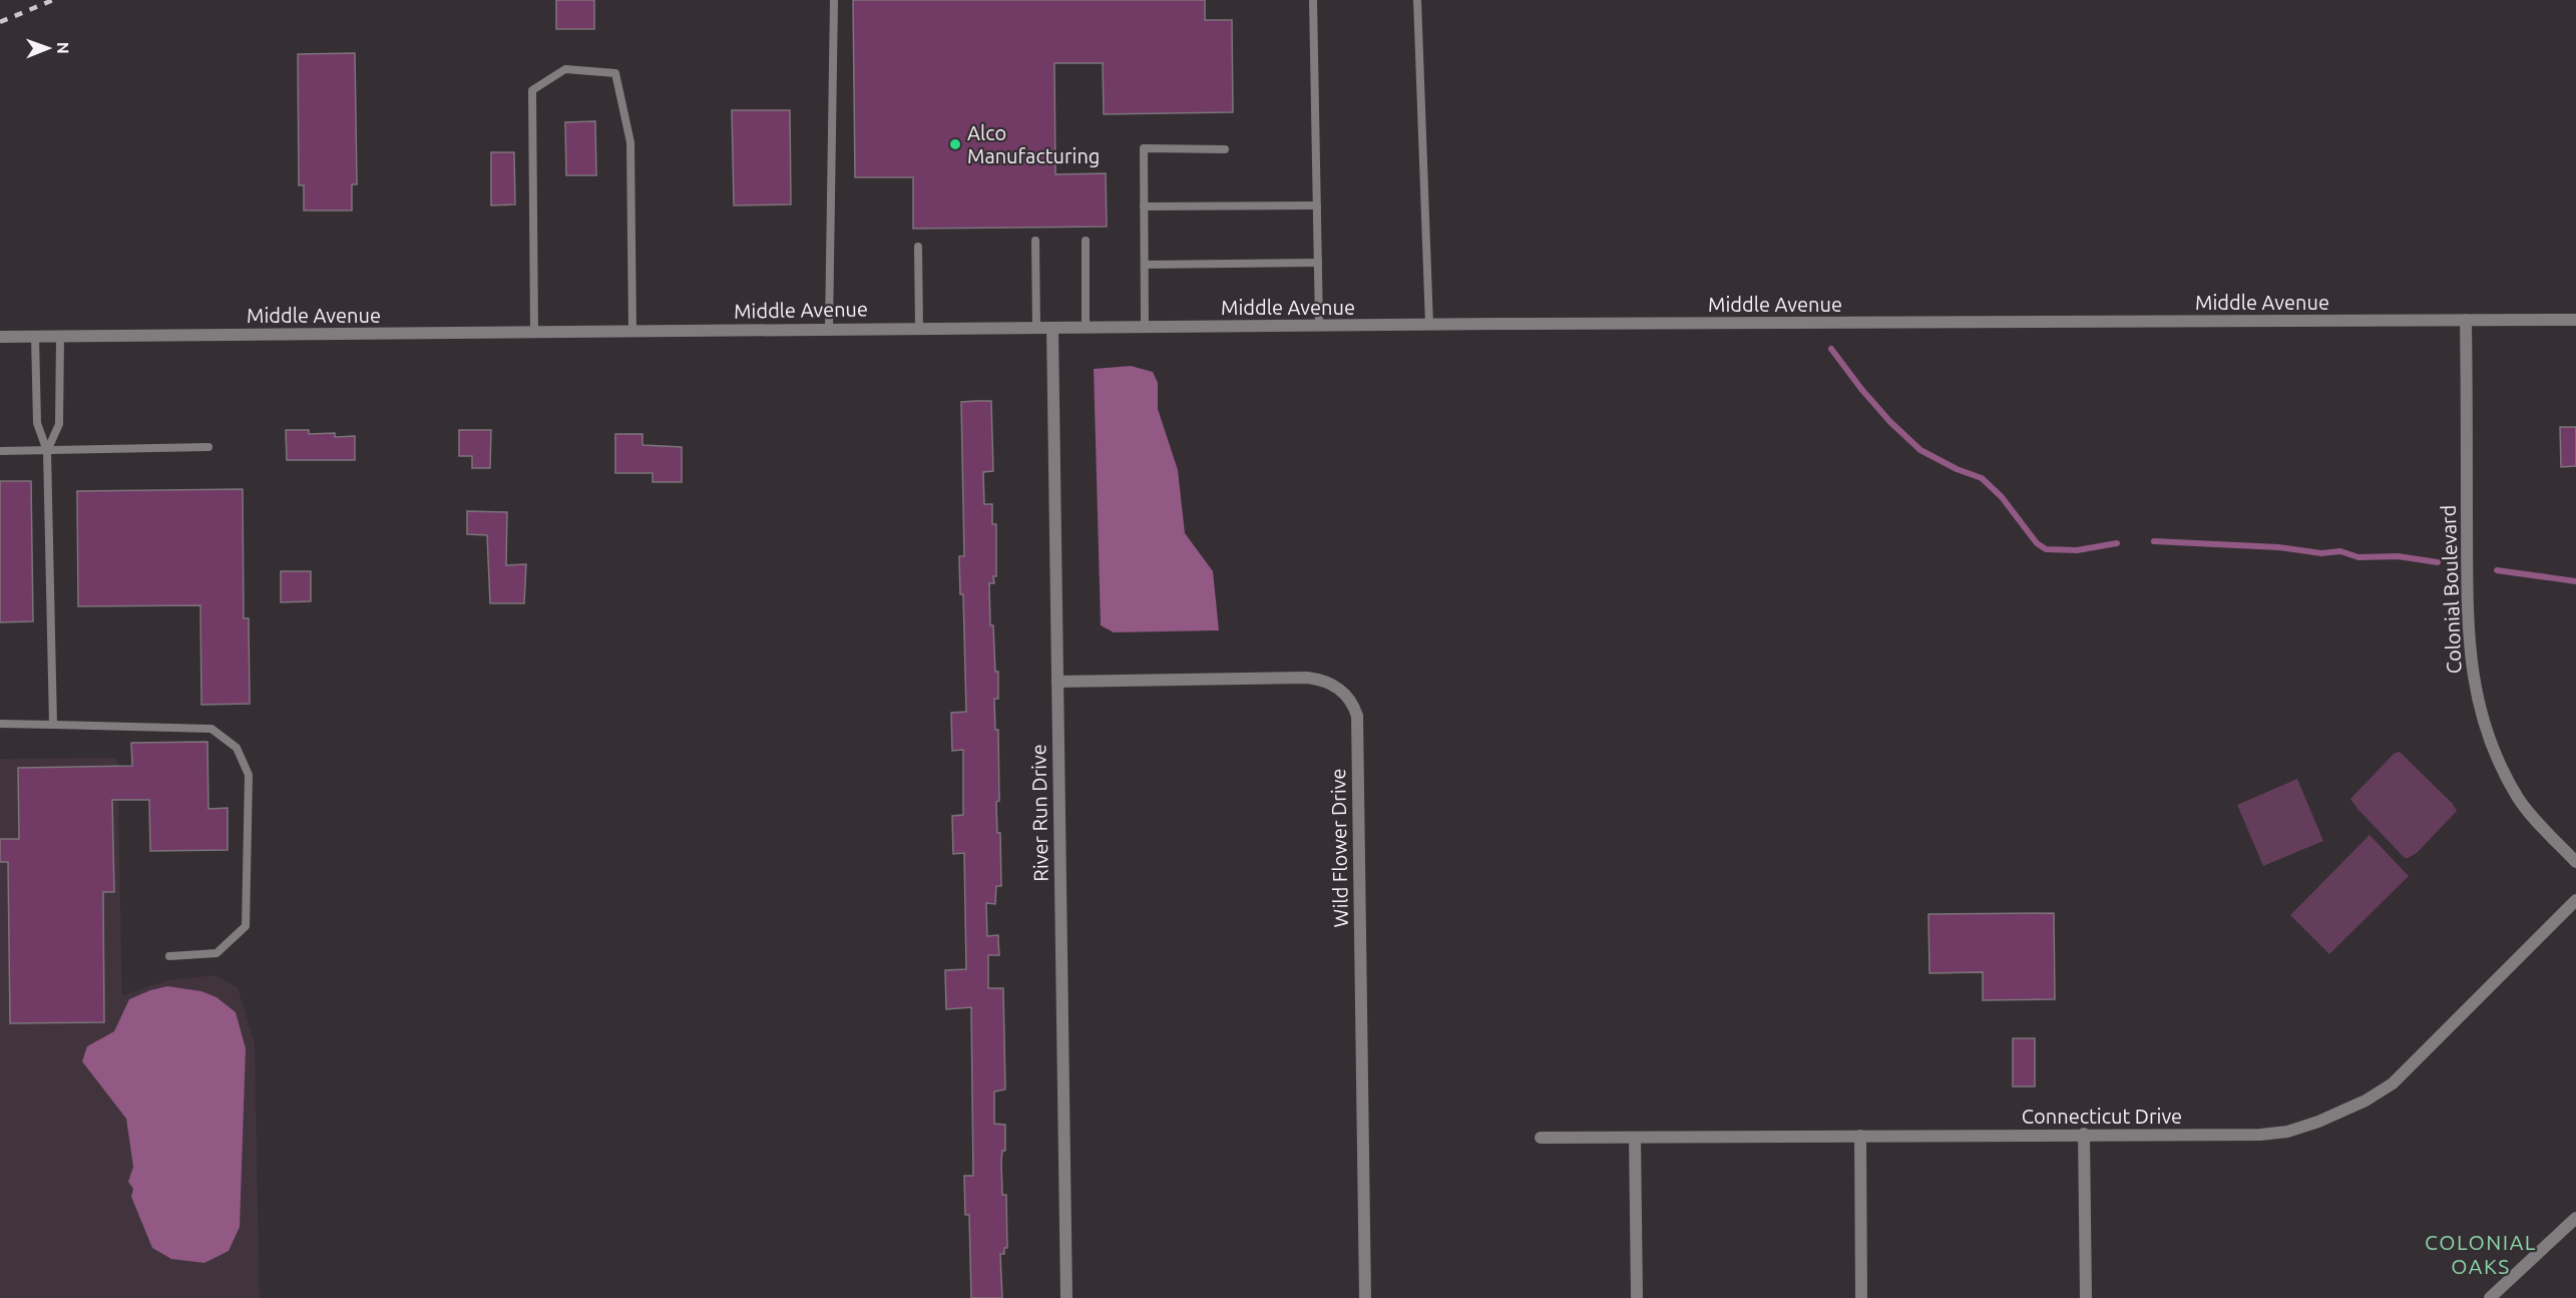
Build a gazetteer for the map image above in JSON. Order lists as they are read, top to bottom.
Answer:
{
  "streets": {
    "street": [
      "Middle Avenue",
      "Colonial Boulevard",
      "River Run Drive",
      "Wild Flower Drive",
      "Connecticut Drive"
    ]
  },
  "crossings": [
    ["Middle Avenue", "Colonial Boulevard"],
    ["Middle Avenue", "River Run Drive"],
    ["River Run Drive", "Wild Flower Drive"]
  ],
  "districts": ["COLONIAL OAKS"],
  "places": ["Alco Manufacturing"],
  "north": "right"
}
